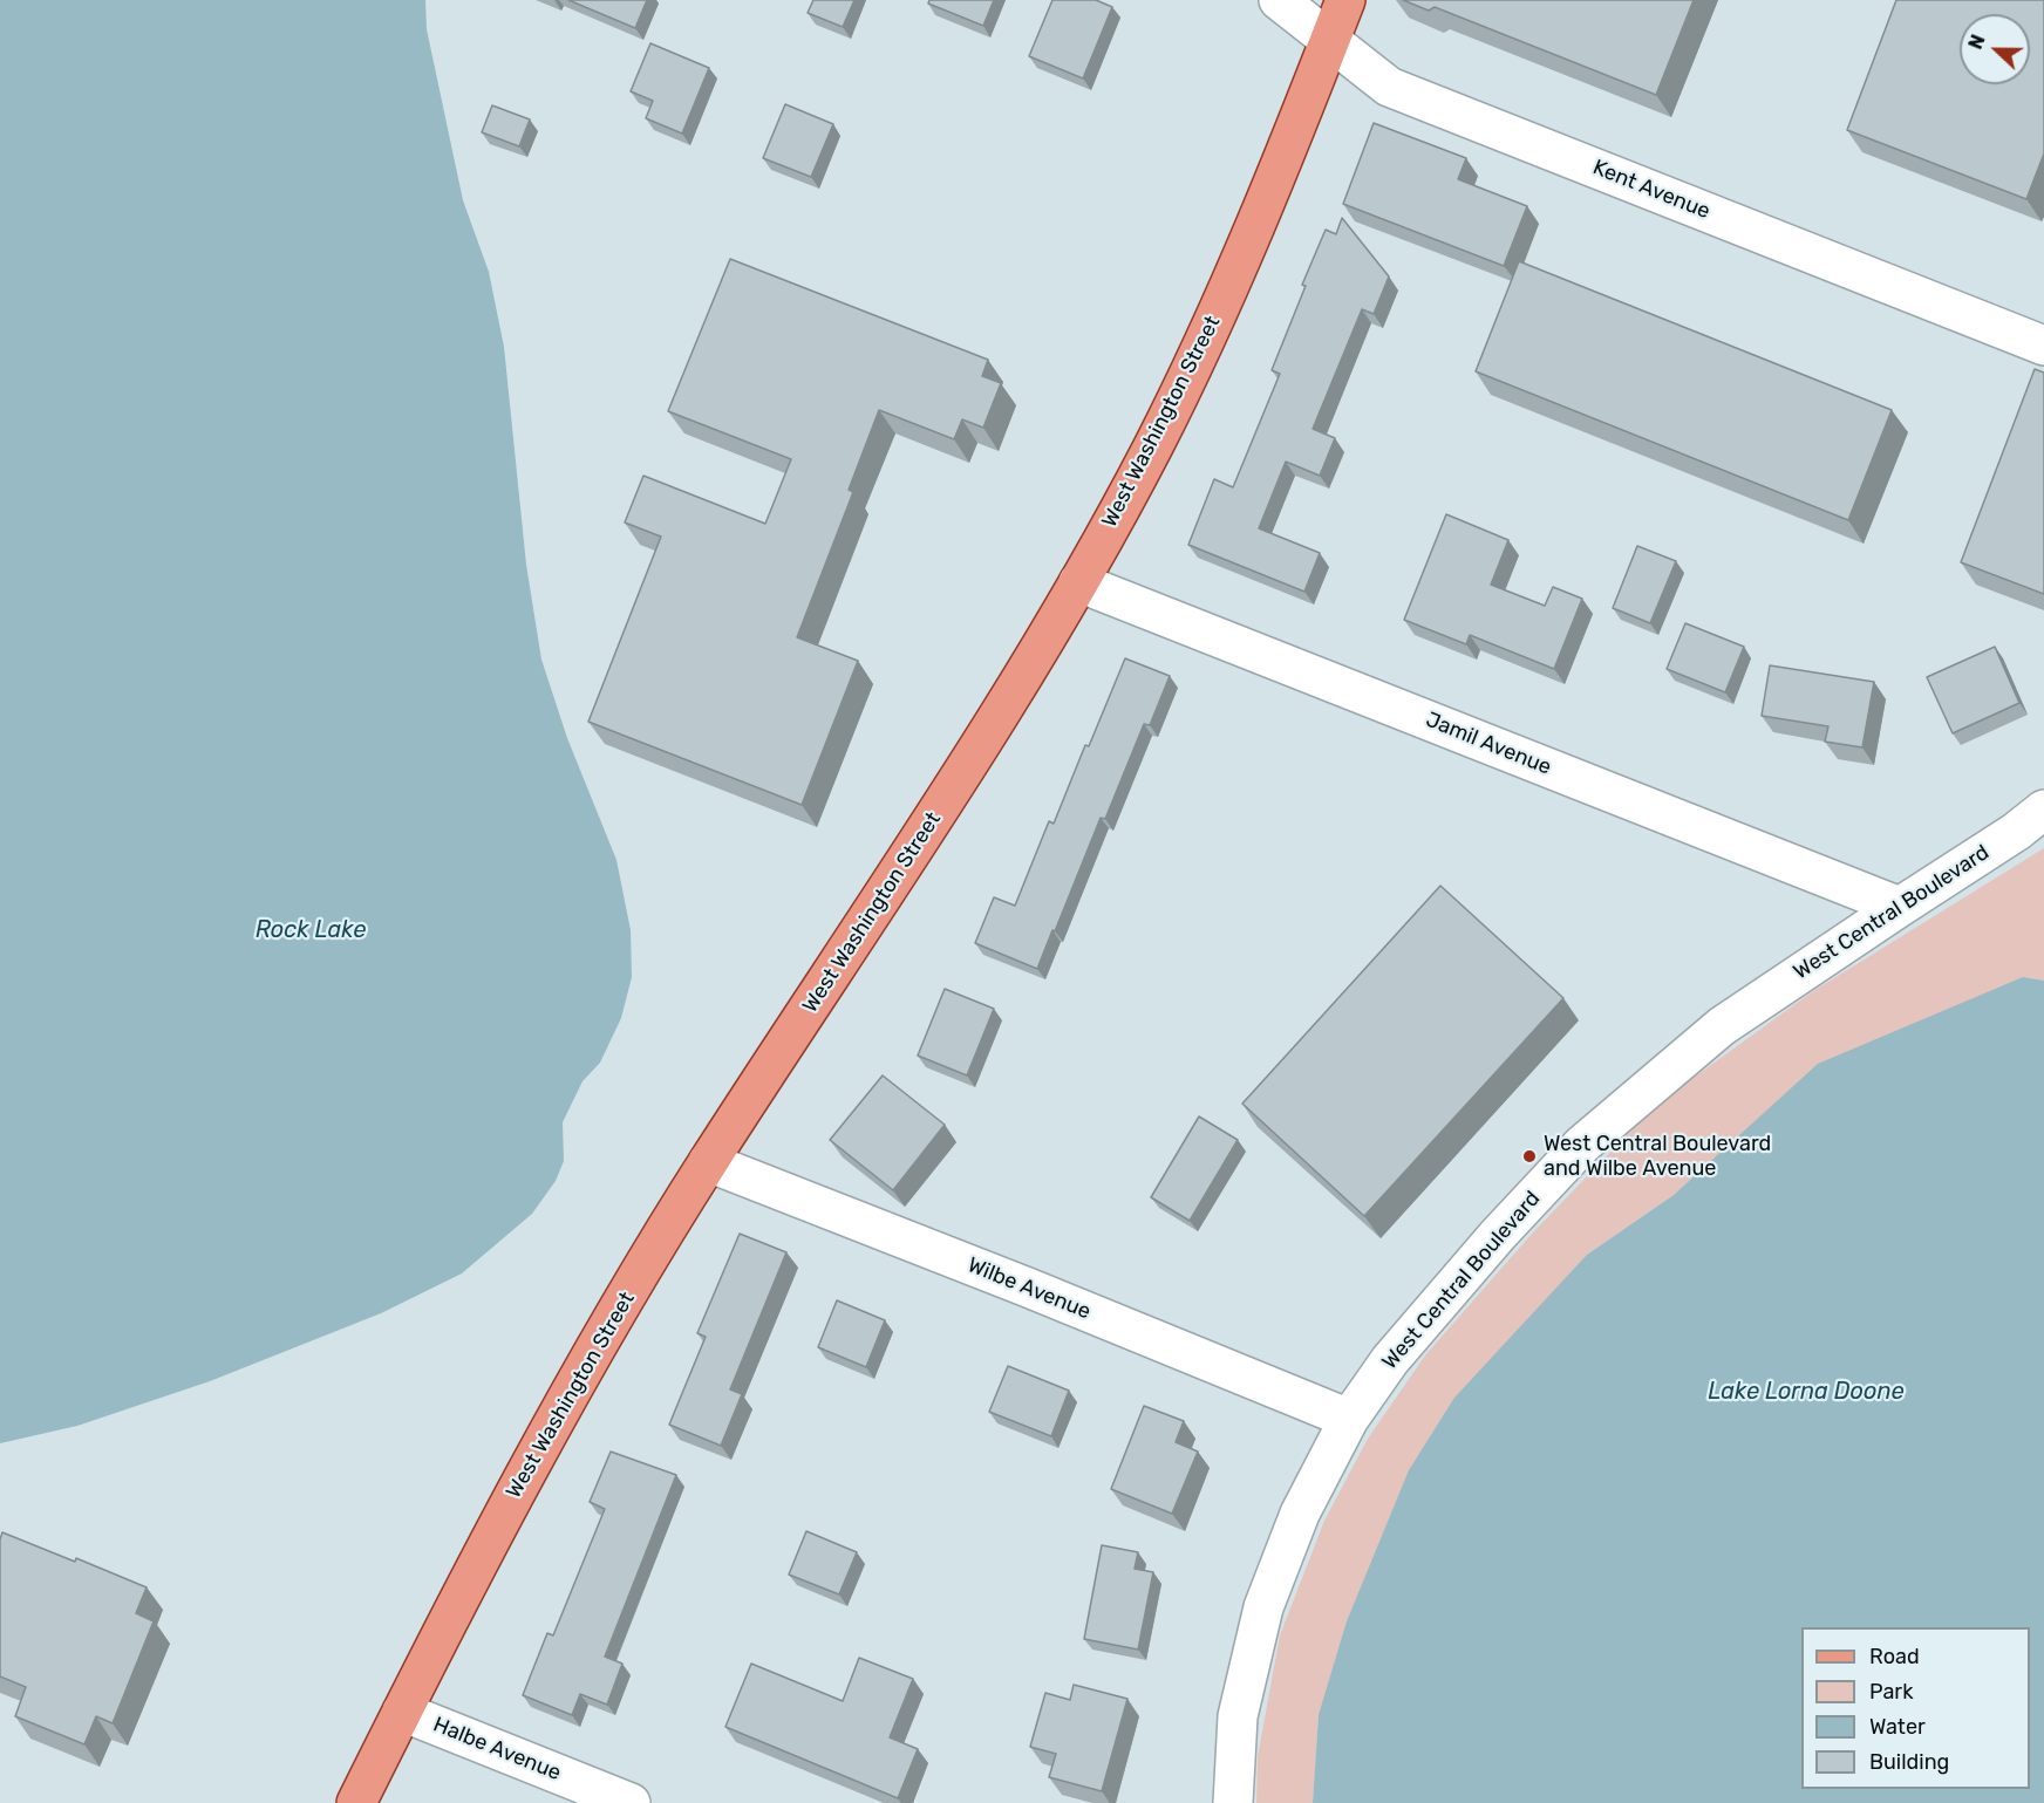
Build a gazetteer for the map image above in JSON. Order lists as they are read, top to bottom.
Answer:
{
  "streets": {
    "main road": ["West Washington Street"],
    "street": [
      "Kent Avenue",
      "Jamil Avenue",
      "West Central Boulevard",
      "Wilbe Avenue",
      "Halbe Avenue"
    ]
  },
  "crossings": [
    ["Kent Avenue", "West Washington Street"],
    ["West Washington Street", "Jamil Avenue"],
    ["West Washington Street", "Wilbe Avenue"],
    ["West Washington Street", "Halbe Avenue"],
    ["Jamil Avenue", "West Central Boulevard"],
    ["West Central Boulevard", "Wilbe Avenue"]
  ],
  "water": ["Rock Lake", "Lake Lorna Doone"],
  "places": ["West Central Boulevard and Wilbe Avenue"],
  "legend": [
    "Road",
    "Park",
    "Water",
    "Building"
  ],
  "north": "left"
}
